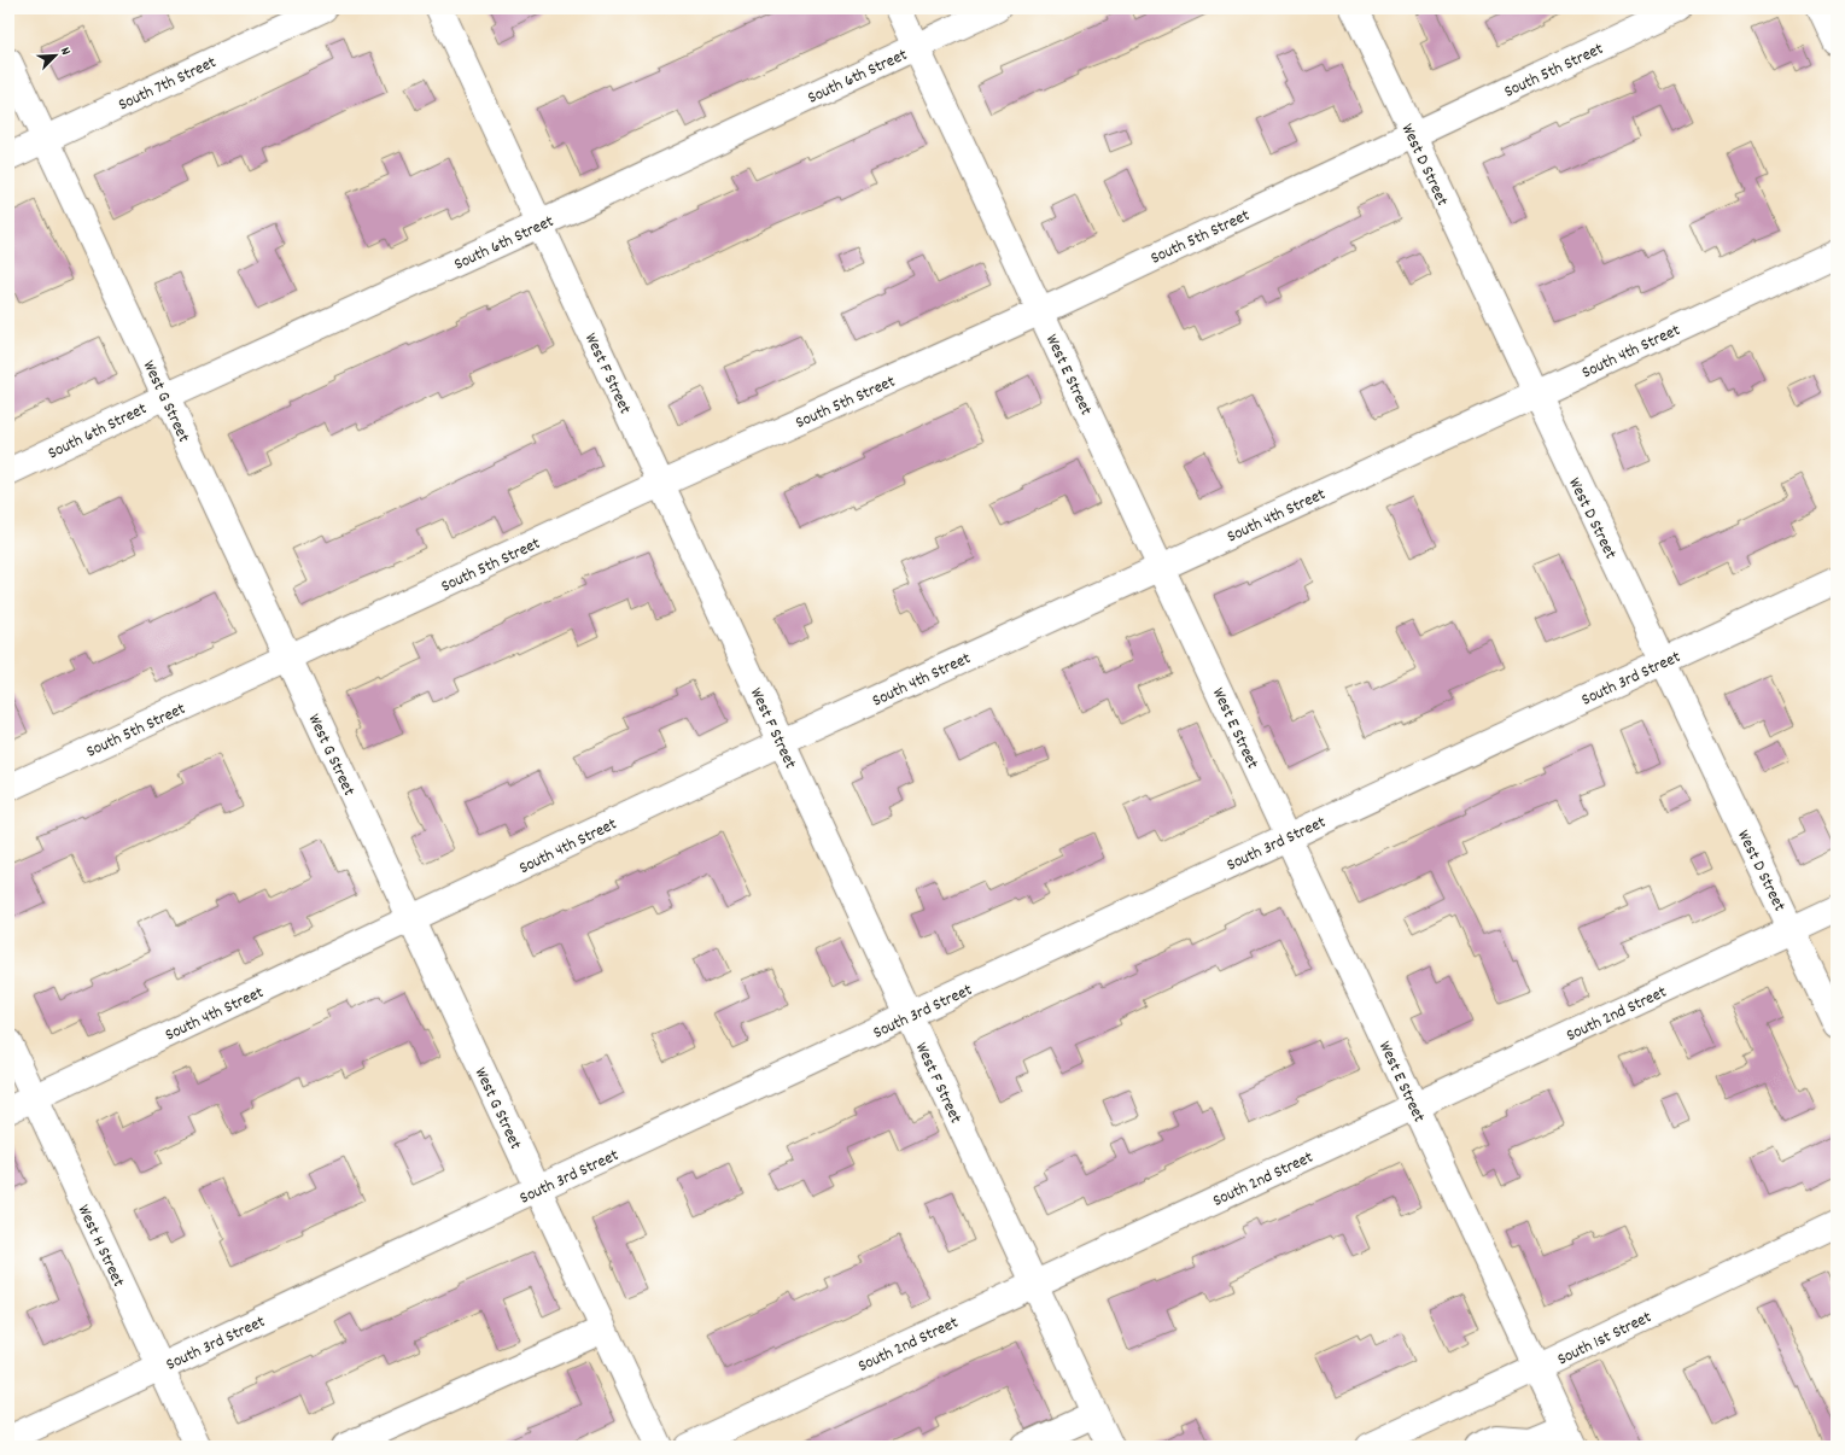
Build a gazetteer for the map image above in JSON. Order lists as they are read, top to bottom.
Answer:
{
  "streets": {
    "street": [
      "South 5th Street",
      "South 6th Street",
      "South 7th Street",
      "West D Street",
      "South 4th Street",
      "West F Street",
      "West E Street",
      "West G Street",
      "South 3rd Street",
      "South 2nd Street",
      "West H Street",
      "South 1st Street"
    ]
  },
  "crossings": [
    ["South 5th Street", "West D Street"],
    ["South 5th Street", "West F Street"],
    ["South 5th Street", "West E Street"],
    ["South 5th Street", "West G Street"],
    ["South 6th Street", "West F Street"],
    ["South 6th Street", "West E Street"],
    ["South 6th Street", "West G Street"],
    ["South 7th Street", "West G Street"],
    ["West D Street", "South 4th Street"],
    ["West D Street", "South 3rd Street"],
    ["West D Street", "South 2nd Street"],
    ["South 4th Street", "West F Street"],
    ["South 4th Street", "West E Street"],
    ["South 4th Street", "West G Street"],
    ["South 4th Street", "West H Street"],
    ["West F Street", "South 3rd Street"],
    ["West F Street", "South 2nd Street"],
    ["West E Street", "South 3rd Street"],
    ["West E Street", "South 2nd Street"],
    ["West E Street", "South 1st Street"],
    ["West G Street", "South 3rd Street"],
    ["South 3rd Street", "West H Street"]
  ],
  "north": "top right"
}
